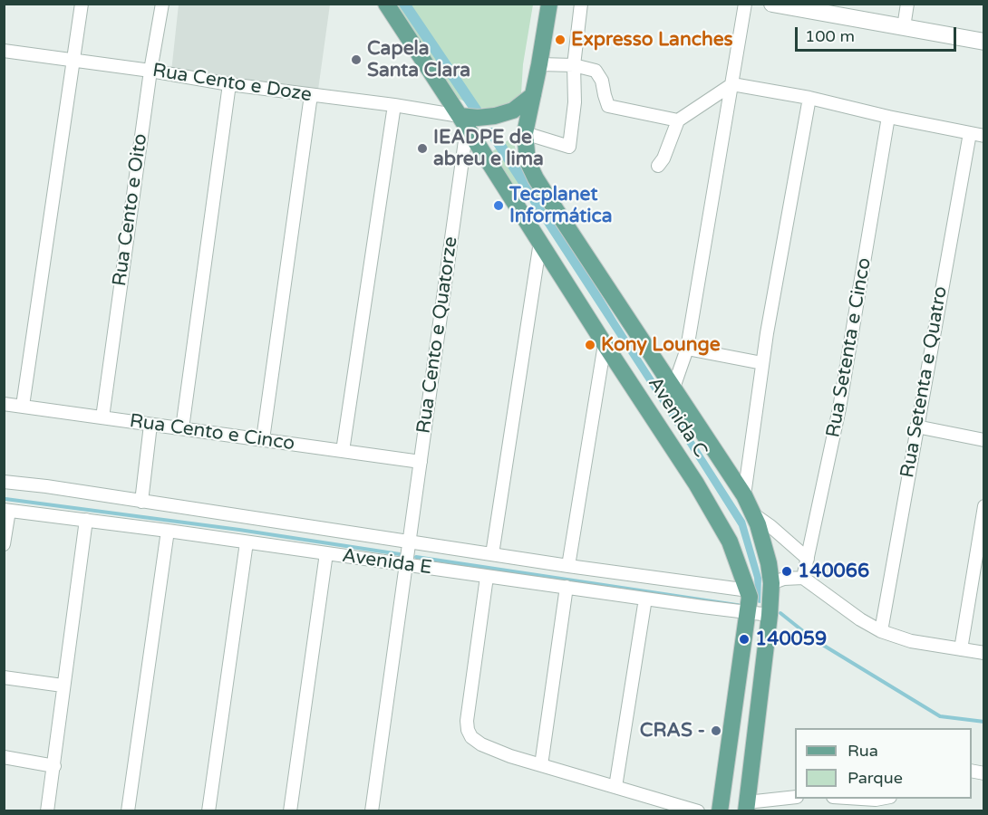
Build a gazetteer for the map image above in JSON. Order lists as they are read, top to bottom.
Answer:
{
  "streets": {
    "main road": ["Avenida C"],
    "street": [
      "Rua Cento e Doze",
      "Rua Cento e Oito",
      "Rua Cento e Quatorze",
      "Rua Setenta e Cinco",
      "Rua Setenta e Quatro",
      "Rua Cento e Cinco",
      "Avenida E"
    ]
  },
  "crossings": [
    ["Rua Cento e Doze", "Rua Cento e Oito"],
    ["Rua Cento e Doze", "Rua Cento e Quatorze"],
    ["Rua Cento e Doze", "Avenida C"],
    ["Rua Cento e Oito", "Rua Cento e Cinco"],
    ["Rua Cento e Quatorze", "Avenida C"],
    ["Rua Cento e Quatorze", "Rua Cento e Cinco"],
    ["Rua Cento e Quatorze", "Avenida E"],
    ["Avenida C", "Avenida E"]
  ],
  "places": [
    "Expresso Lanches",
    "Capela Santa Clara",
    "IEADPE de abreu e lima",
    "Tecplanet Informática",
    "Kony Lounge",
    "140066",
    "140059",
    "CRAS -"
  ],
  "legend": ["Rua", "Parque"],
  "scale_bar": "100 m"
}
